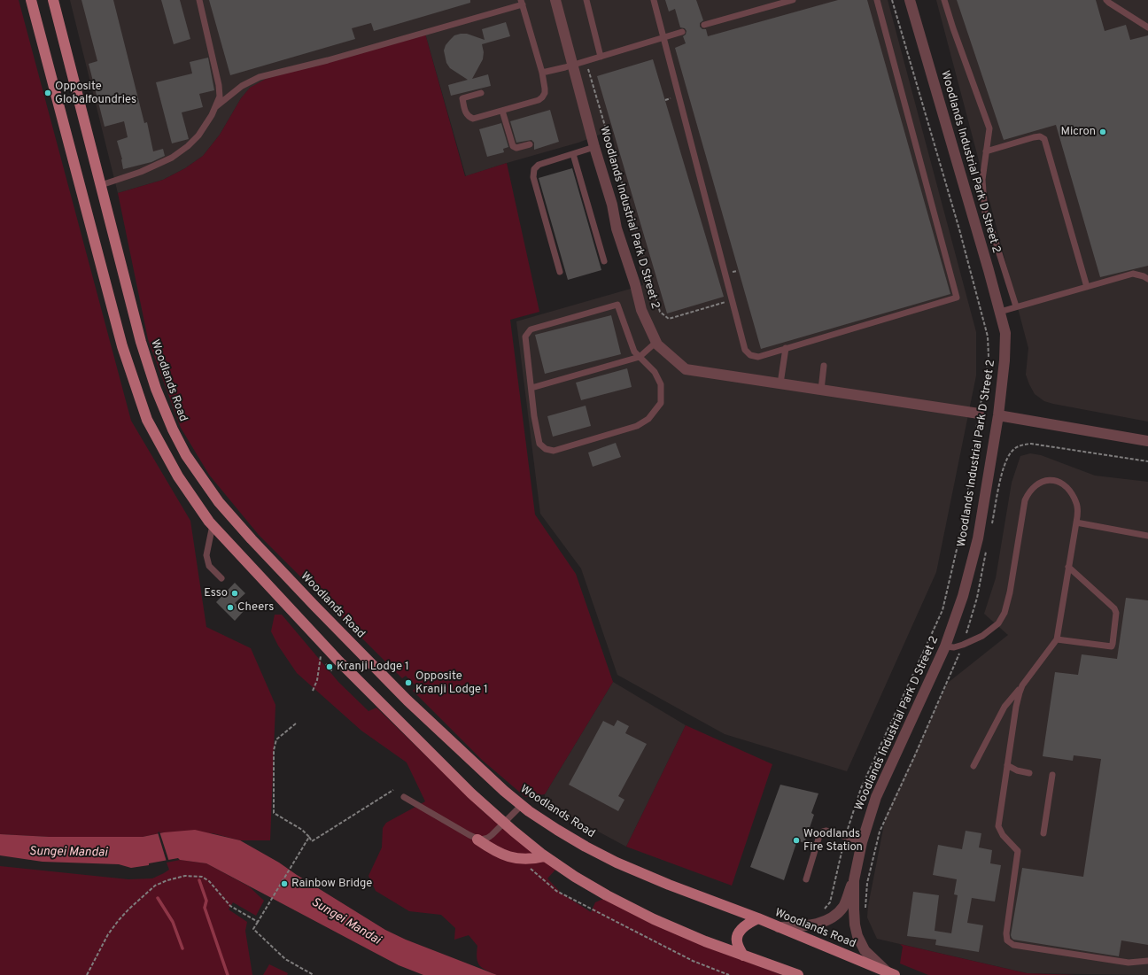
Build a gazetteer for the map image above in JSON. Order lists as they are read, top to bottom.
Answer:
{
  "streets": {
    "main road": ["Woodlands Road"],
    "street": ["Woodlands Industrial Park D Street 2"]
  },
  "crossings": [
    ["Woodlands Industrial Park D Street 2", "Woodlands Road"]
  ],
  "water": ["Sungei Mandai"],
  "places": [
    "Opposite Globalfoundries",
    "Micron",
    "Esso",
    "Cheers",
    "Kranji Lodge 1",
    "Opposite Kranji Lodge 1",
    "Woodlands Fire Station",
    "Rainbow Bridge"
  ]
}
